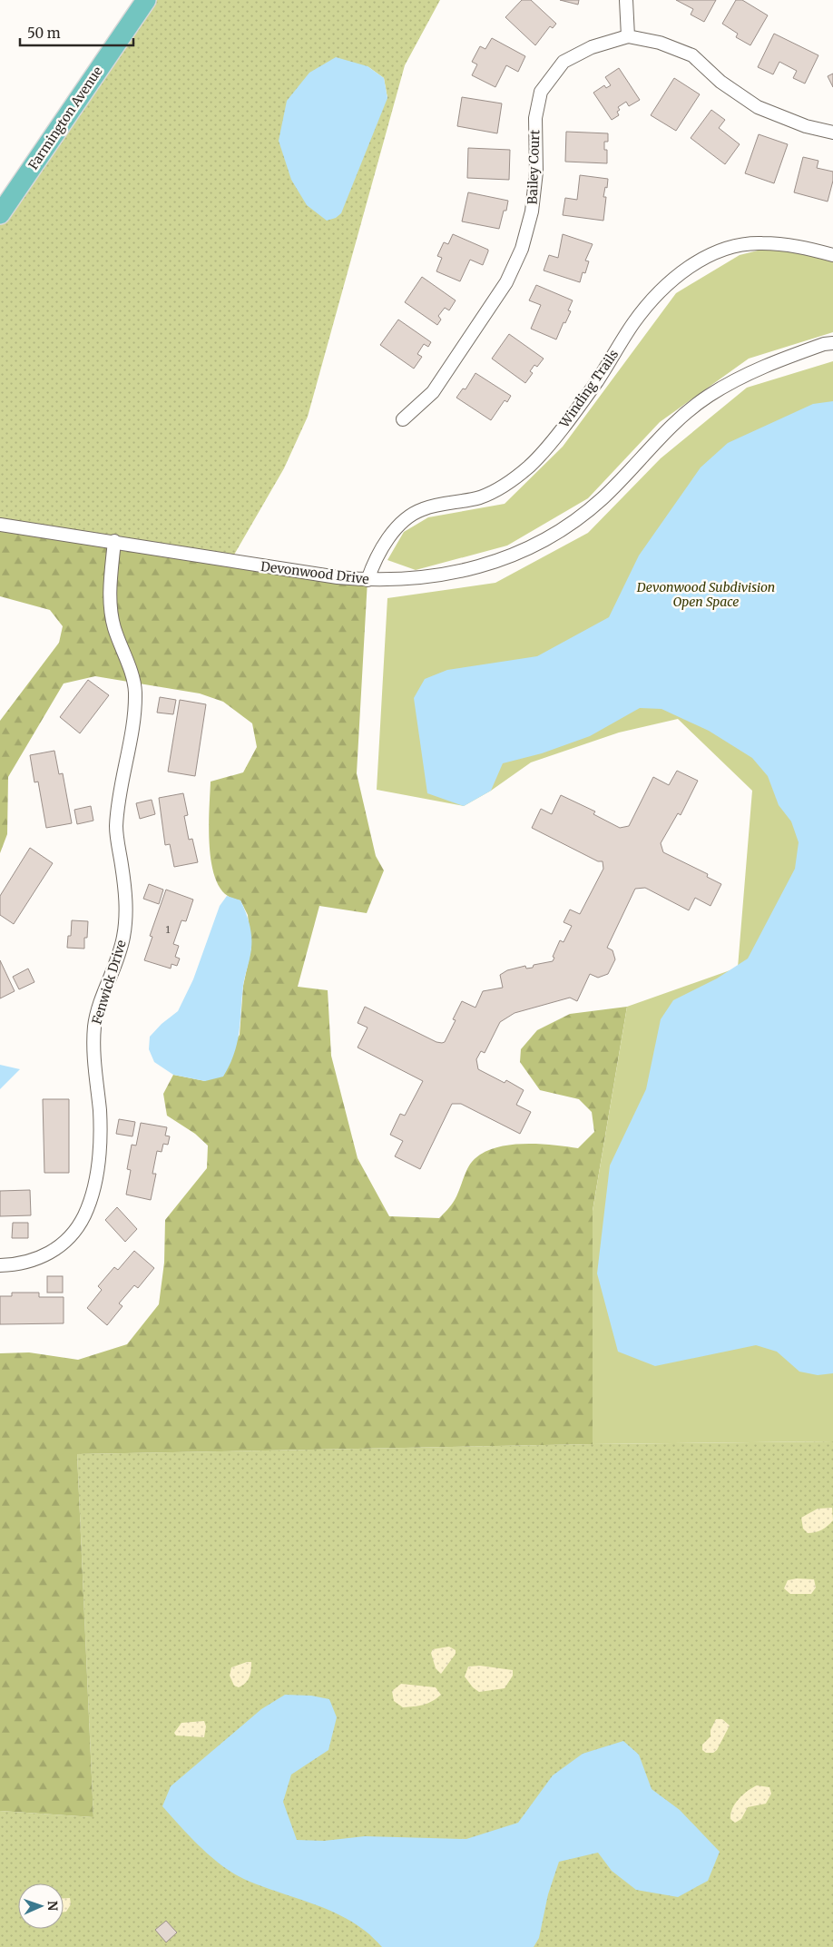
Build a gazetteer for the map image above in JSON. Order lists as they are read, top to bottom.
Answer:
{
  "streets": {
    "main road": ["Farmington Avenue"],
    "street": [
      "Bailey Court",
      "Winding Trails",
      "Devonwood Drive",
      "Fenwick Drive"
    ]
  },
  "crossings": [
    ["Winding Trails", "Devonwood Drive"],
    ["Devonwood Drive", "Fenwick Drive"]
  ],
  "parks": ["Devonwood Subdivision Open Space"],
  "house_numbers": ["1"],
  "scale_bar": "50 m",
  "north": "right"
}
